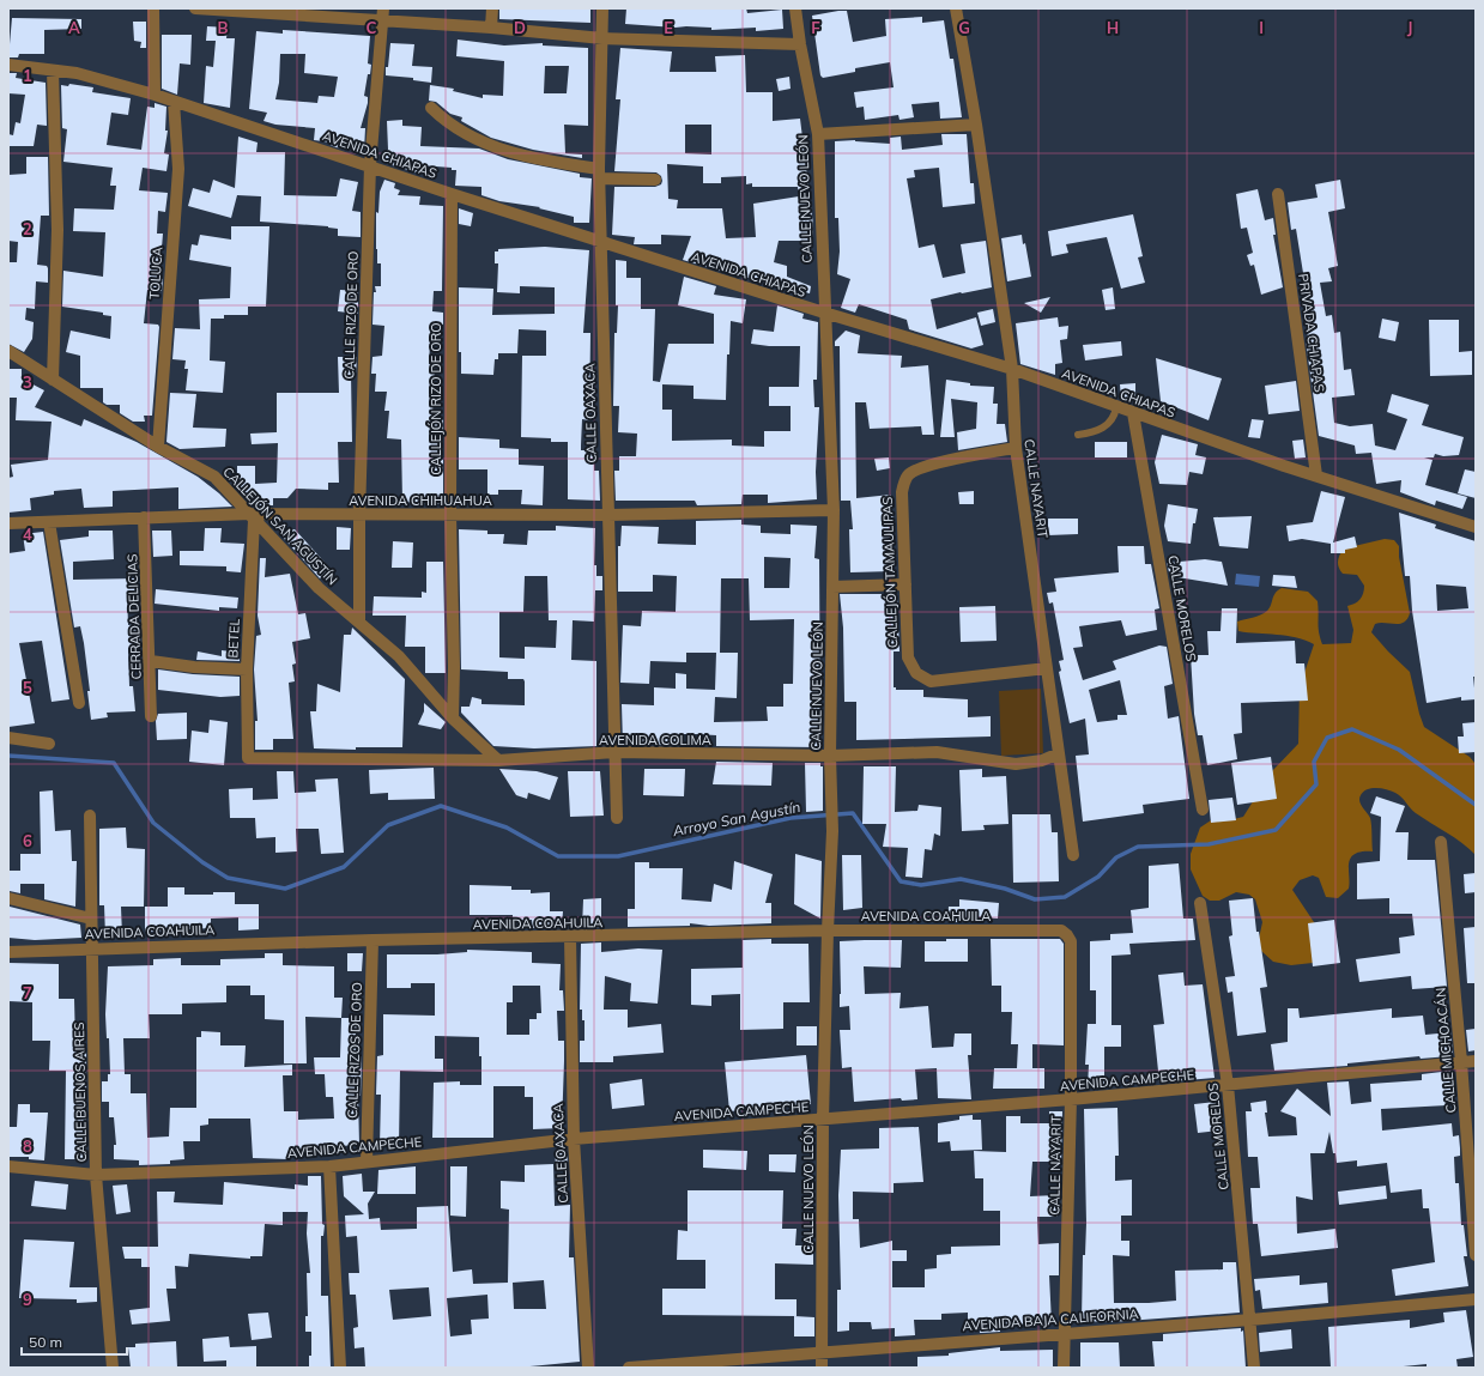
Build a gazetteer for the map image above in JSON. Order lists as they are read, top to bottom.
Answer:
{
  "streets": {
    "street": [
      "AVENIDA CHIAPAS",
      "CALLE NUEVO LEÓN",
      "TOLUCA",
      "CALLE RIZO DE ORO",
      "PRIVADA CHIAPAS",
      "CALLEJÓN RIZO DE ORO",
      "CALLE OAXACA",
      "CALLE NAYARIT",
      "AVENIDA CHIHUAHUA",
      "CALLEJÓN SAN AGUSTÍN",
      "CALLEJÓN TAMAULIPAS",
      "CALLE MORELOS",
      "CERRADA DELICIAS",
      "BETEL",
      "AVENIDA COLIMA",
      "AVENIDA COAHUILA",
      "CALLE RIZOS DE ORO",
      "CALLE MICHOACÁN",
      "AVENIDA CAMPECHE",
      "CALLE BUENOS AIRES",
      "AVENIDA BAJA CALIFORNIA"
    ]
  },
  "crossings": [
    ["AVENIDA CHIAPAS", "CALLE NUEVO LEÓN"],
    ["AVENIDA CHIAPAS", "TOLUCA"],
    ["AVENIDA CHIAPAS", "CALLE RIZO DE ORO"],
    ["AVENIDA CHIAPAS", "PRIVADA CHIAPAS"],
    ["AVENIDA CHIAPAS", "CALLEJÓN RIZO DE ORO"],
    ["AVENIDA CHIAPAS", "CALLE OAXACA"],
    ["AVENIDA CHIAPAS", "CALLE NAYARIT"],
    ["AVENIDA CHIAPAS", "CALLE MORELOS"],
    ["CALLE NUEVO LEÓN", "AVENIDA CHIHUAHUA"],
    ["CALLE NUEVO LEÓN", "AVENIDA COLIMA"],
    ["CALLE NUEVO LEÓN", "AVENIDA COAHUILA"],
    ["CALLE NUEVO LEÓN", "AVENIDA CAMPECHE"],
    ["CALLE NUEVO LEÓN", "AVENIDA BAJA CALIFORNIA"],
    ["TOLUCA", "CALLEJÓN SAN AGUSTÍN"],
    ["CALLE RIZO DE ORO", "AVENIDA CHIHUAHUA"],
    ["CALLE RIZO DE ORO", "CALLEJÓN SAN AGUSTÍN"],
    ["CALLEJÓN RIZO DE ORO", "AVENIDA CHIHUAHUA"],
    ["CALLEJÓN RIZO DE ORO", "CALLEJÓN SAN AGUSTÍN"],
    ["CALLE OAXACA", "AVENIDA CHIHUAHUA"],
    ["CALLE OAXACA", "AVENIDA COLIMA"],
    ["CALLE OAXACA", "AVENIDA COAHUILA"],
    ["CALLE OAXACA", "AVENIDA CAMPECHE"],
    ["CALLE NAYARIT", "CALLEJÓN TAMAULIPAS"],
    ["CALLE NAYARIT", "AVENIDA COLIMA"],
    ["CALLE NAYARIT", "AVENIDA COAHUILA"],
    ["CALLE NAYARIT", "AVENIDA CAMPECHE"],
    ["CALLE NAYARIT", "AVENIDA BAJA CALIFORNIA"],
    ["AVENIDA CHIHUAHUA", "CALLEJÓN SAN AGUSTÍN"],
    ["AVENIDA CHIHUAHUA", "CERRADA DELICIAS"],
    ["AVENIDA CHIHUAHUA", "BETEL"],
    ["CALLEJÓN SAN AGUSTÍN", "BETEL"],
    ["CALLEJÓN SAN AGUSTÍN", "AVENIDA COLIMA"],
    ["CALLE MORELOS", "AVENIDA CAMPECHE"],
    ["CALLE MORELOS", "AVENIDA BAJA CALIFORNIA"],
    ["BETEL", "AVENIDA COLIMA"],
    ["AVENIDA COAHUILA", "CALLE RIZOS DE ORO"],
    ["AVENIDA COAHUILA", "CALLE BUENOS AIRES"],
    ["CALLE RIZOS DE ORO", "AVENIDA CAMPECHE"],
    ["CALLE MICHOACÁN", "AVENIDA CAMPECHE"],
    ["AVENIDA CAMPECHE", "CALLE BUENOS AIRES"]
  ],
  "water": ["Arroyo San Agustín"],
  "scale_bar": "50 m",
  "grid": {
    "columns": [
      "A",
      "B",
      "C",
      "D",
      "E",
      "F",
      "G",
      "H",
      "I",
      "J"
    ],
    "rows": [
      "1",
      "2",
      "3",
      "4",
      "5",
      "6",
      "7",
      "8",
      "9"
    ]
  }
}
